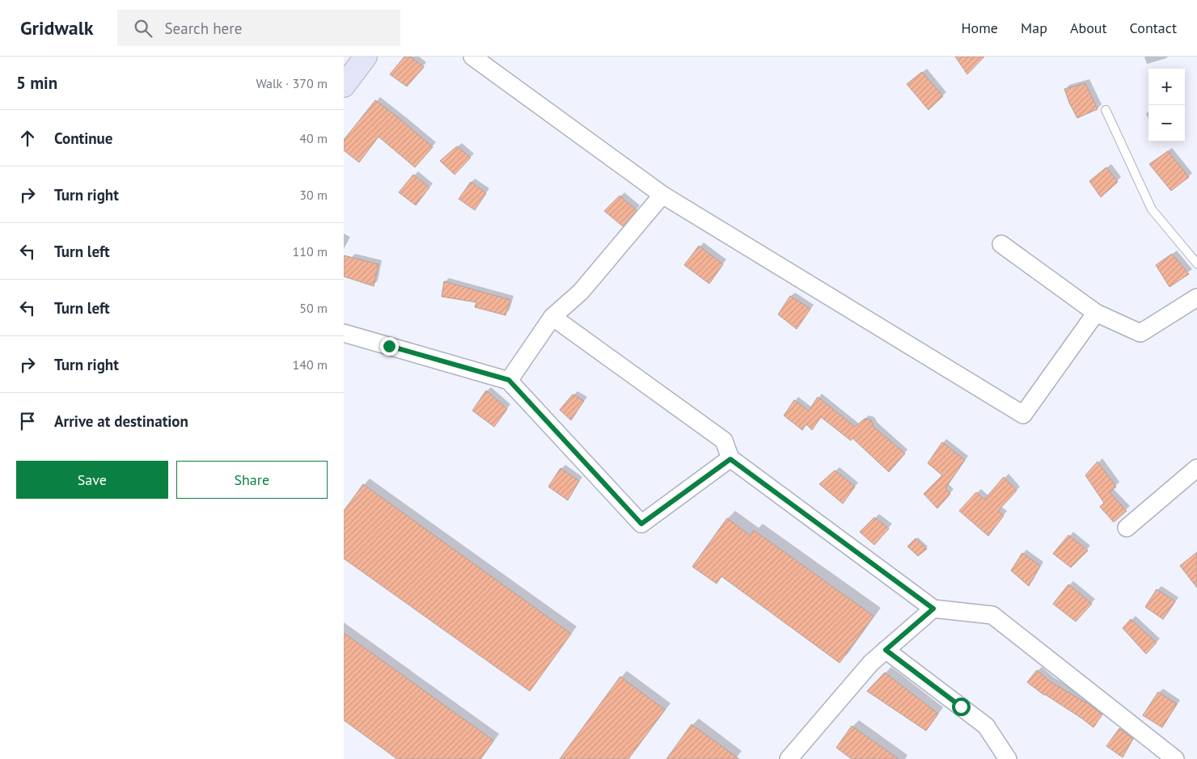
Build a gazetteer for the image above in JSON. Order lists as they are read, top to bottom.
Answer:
{
  "page": {
    "header": "Gridwalk",
    "search": "Search here",
    "nav": [
      "Home",
      "Map",
      "About",
      "Contact"
    ],
    "heading": ["5 min", "Walk · 370 m"],
    "map_buttons": ["+", "−"],
    "list": [
      ["Continue", "40 m"],
      ["Turn right", "30 m"],
      ["Turn left", "110 m"],
      ["Turn left", "50 m"],
      ["Turn right", "140 m"],
      "Arrive at destination"
    ],
    "buttons": ["Save", "Share"]
  }
}
